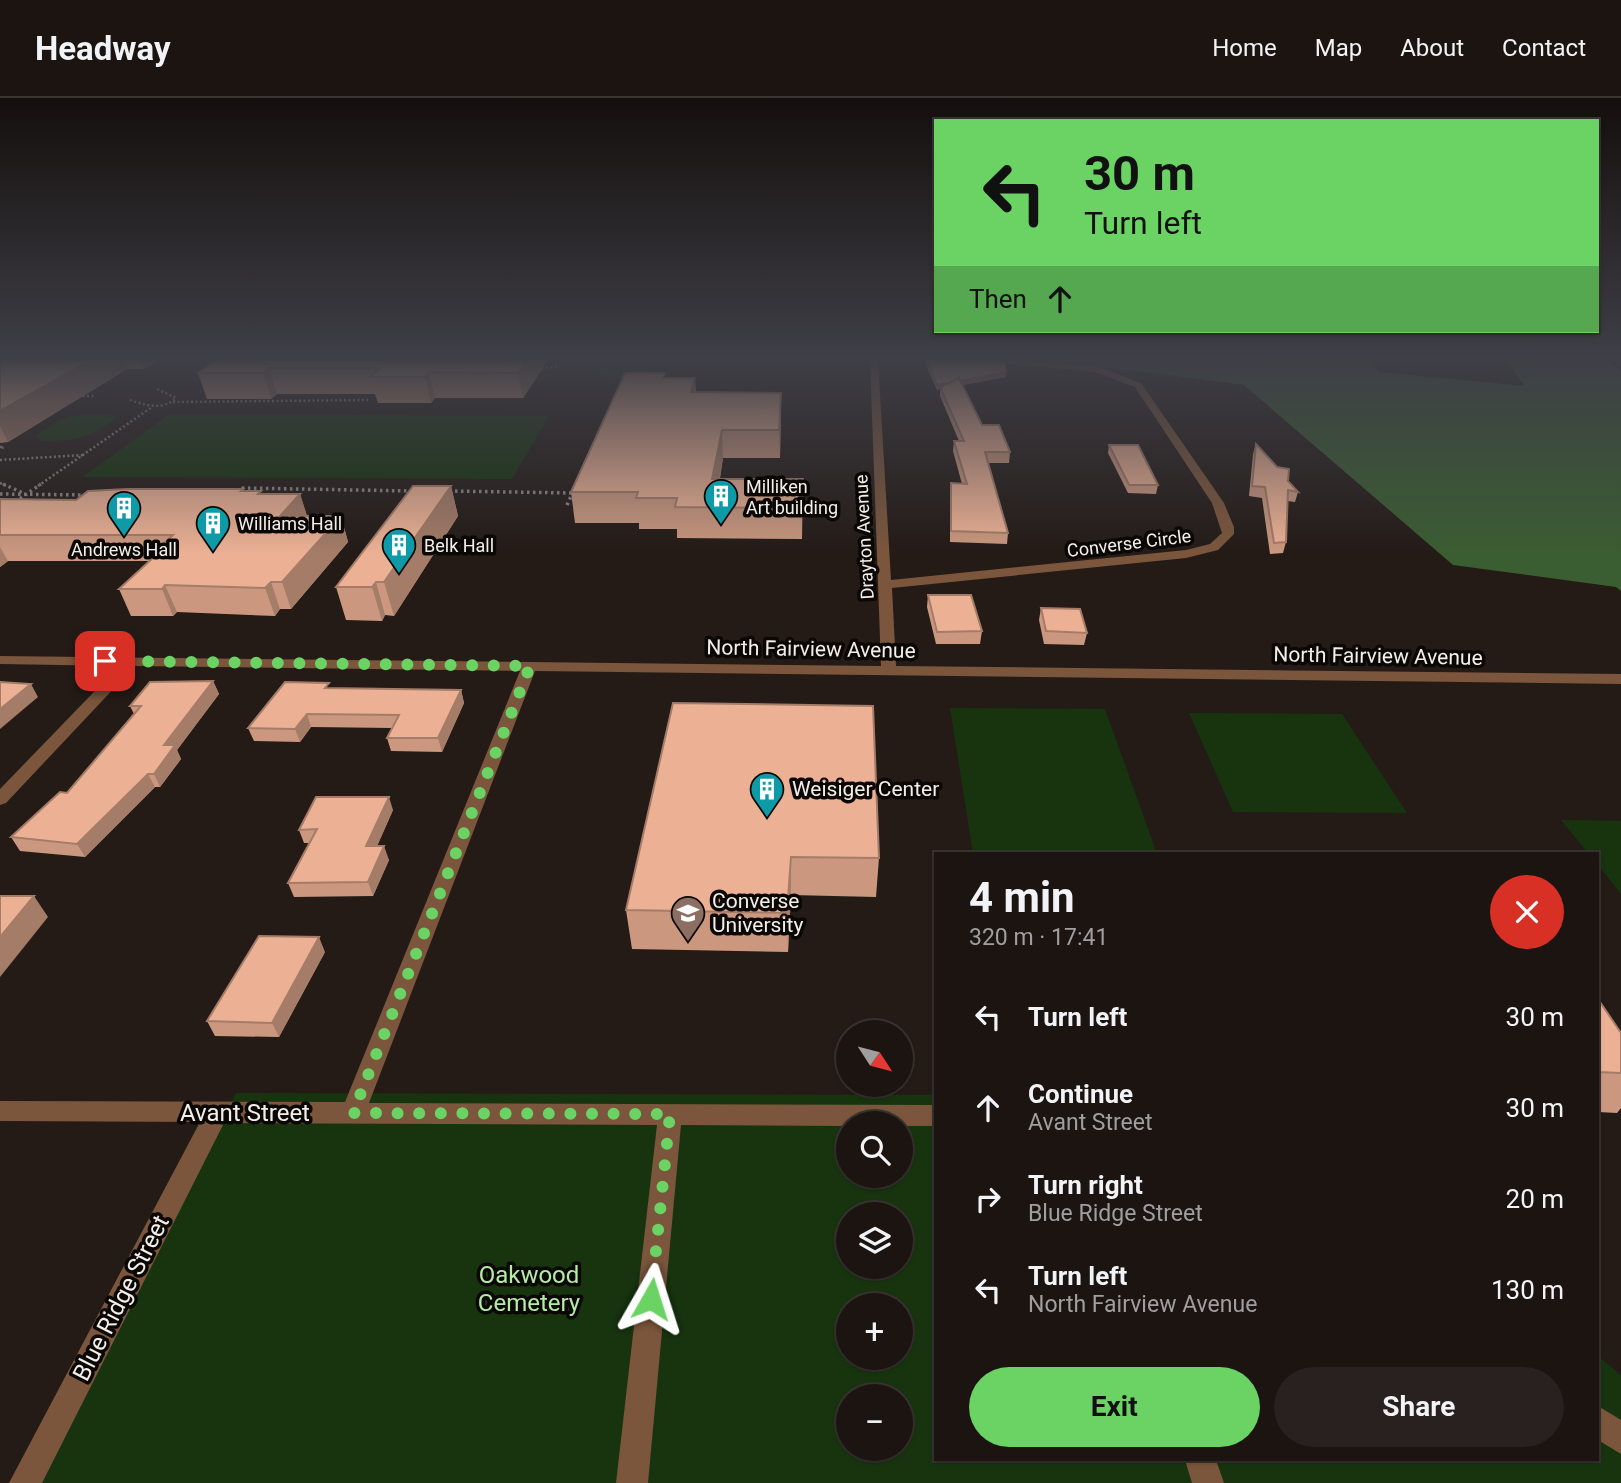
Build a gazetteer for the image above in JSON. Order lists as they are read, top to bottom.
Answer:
{
  "streets": {
    "street": [
      "Drayton Avenue",
      "Converse Circle",
      "North Fairview Avenue",
      "Avant Street",
      "Blue Ridge Street"
    ]
  },
  "crossings": [
    ["Drayton Avenue", "Converse Circle"],
    ["Drayton Avenue", "North Fairview Avenue"],
    ["Avant Street", "Blue Ridge Street"]
  ],
  "parks": ["Oakwood Cemetery"],
  "places": {
    "building": [
      "Milliken Art building",
      "Andrews Hall",
      "Williams Hall",
      "Belk Hall",
      "Weisiger Center"
    ],
    "school or university": ["Converse University"]
  },
  "north": "bottom right",
  "page": {
    "header": "Headway",
    "nav": [
      "Home",
      "Map",
      "About",
      "Contact"
    ],
    "turn": ["30 m", "Turn left"],
    "then": "Then",
    "heading": ["4 min", "320 m · 17:41"],
    "list": [
      {
        "name": "Turn left",
        "value": "30 m"
      },
      {
        "name": "Continue",
        "note": "Avant Street",
        "value": "30 m"
      },
      {
        "name": "Turn right",
        "note": "Blue Ridge Street",
        "value": "20 m"
      },
      {
        "name": "Turn left",
        "note": "North Fairview Avenue",
        "value": "130 m"
      }
    ],
    "map_buttons": ["+", "−"],
    "buttons": ["Exit", "Share"]
  }
}
